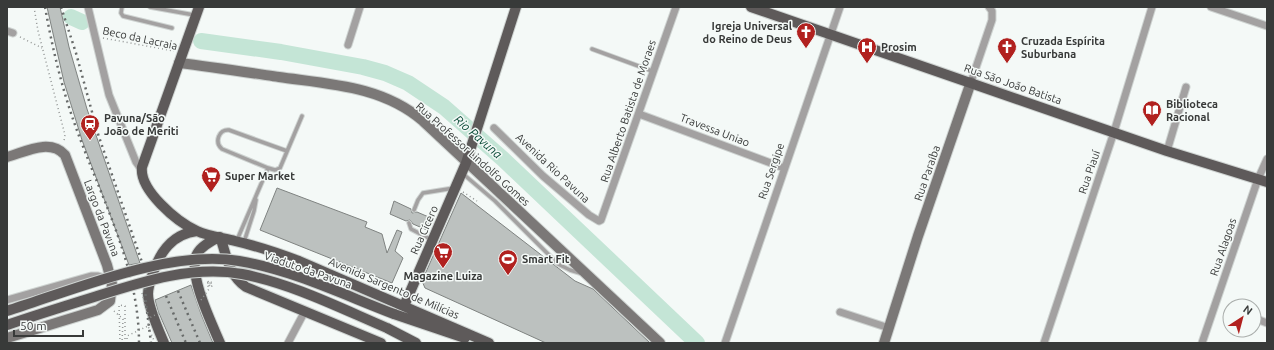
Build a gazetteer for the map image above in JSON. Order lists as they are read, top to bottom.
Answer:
{
  "streets": {
    "main road": [
      "Rua São João Batista",
      "Rua Cícero",
      "Viaduto da Pavuna",
      "Avenida Sargento de Milícias"
    ],
    "street": [
      "Rua Alberto Batista de Moraes",
      "Travessa Uniao",
      "Rua Professor Lindolfo Gomes",
      "Avenida Rio Pavuna",
      "Rua Sergipe",
      "Rua Piauí",
      "Rua Paraíba",
      "Largo da Pavuna",
      "Rua Alagoas"
    ],
    "path": ["Beco da Lacraia"]
  },
  "crossings": [
    ["Beco da Lacraia", "Rua Professor Lindolfo Gomes"],
    ["Rua São João Batista", "Rua Sergipe"],
    ["Rua São João Batista", "Rua Piauí"],
    ["Rua São João Batista", "Rua Paraíba"],
    ["Rua São João Batista", "Rua Alagoas"],
    ["Rua Alberto Batista de Moraes", "Travessa Uniao"],
    ["Rua Alberto Batista de Moraes", "Avenida Rio Pavuna"],
    ["Travessa Uniao", "Rua Sergipe"],
    ["Rua Professor Lindolfo Gomes", "Rua Cícero"],
    ["Rua Cícero", "Avenida Sargento de Milícias"]
  ],
  "water": ["Rio Pavuna"],
  "places": {
    "church": ["Igreja Universal do Reino de Deus", "Cruzada Espírita Suburbana"],
    "hospital": ["Prosim"],
    "library": ["Biblioteca Racional"],
    "station": ["Pavuna/São João de Meriti"],
    "supermarket": ["Super Market", "Magazine Luiza"],
    "sports": ["Smart Fit"]
  },
  "scale_bar": "50 m",
  "north": "top right"
}
